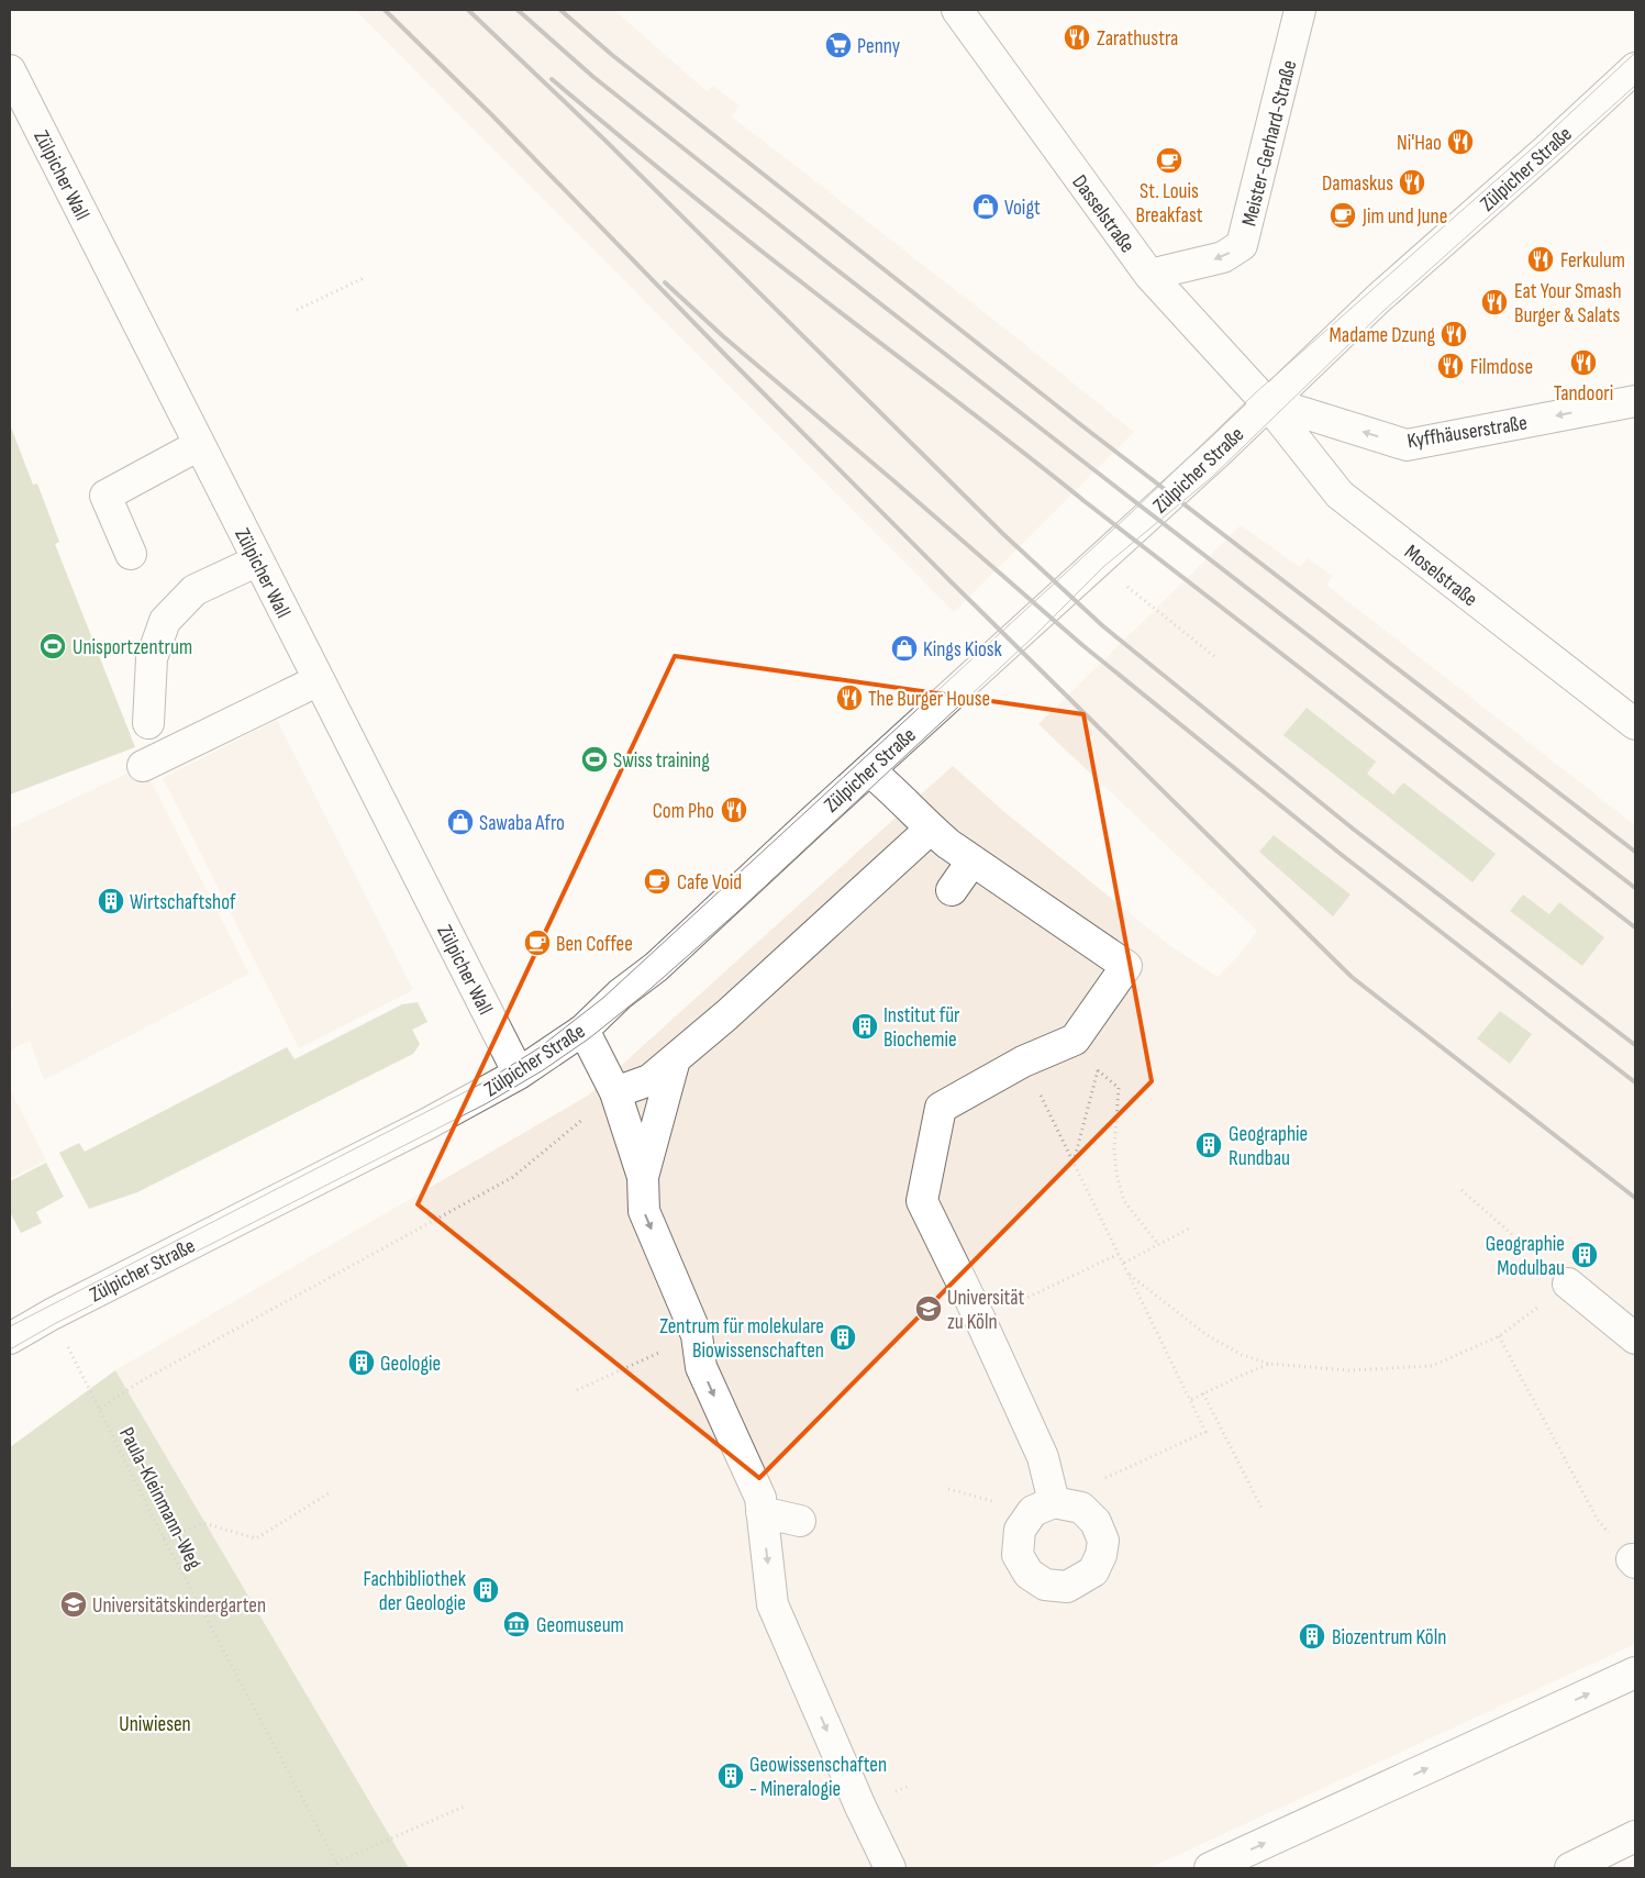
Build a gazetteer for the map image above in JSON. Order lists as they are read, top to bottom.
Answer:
{
  "streets": {
    "street": [
      "Meister-Gerhard-Straße",
      "Zülpicher Straße",
      "Zülpicher Wall",
      "Dasselstraße",
      "Kyffhäuserstraße",
      "Moselstraße"
    ],
    "path": ["Paula-Kleinmann-Weg"]
  },
  "crossings": [
    ["Meister-Gerhard-Straße", "Dasselstraße"],
    ["Zülpicher Straße", "Zülpicher Wall"],
    ["Zülpicher Straße", "Dasselstraße"],
    ["Zülpicher Straße", "Kyffhäuserstraße"],
    ["Zülpicher Straße", "Moselstraße"],
    ["Zülpicher Straße", "Paula-Kleinmann-Weg"],
    ["Dasselstraße", "Kyffhäuserstraße"],
    ["Dasselstraße", "Moselstraße"],
    ["Kyffhäuserstraße", "Moselstraße"]
  ],
  "one_way": ["Meister-Gerhard-Straße", "Kyffhäuserstraße"],
  "parks": ["Uniwiesen"],
  "places": {
    "restaurant": [
      "Zarathustra",
      "Ni'Hao",
      "Damaskus",
      "Ferkulum",
      "Eat Your Smash Burger & Salats",
      "Madame Dzung",
      "Tandoori",
      "Filmdose",
      "The Burger House",
      "Com Pho"
    ],
    "supermarket": ["Penny"],
    "cafe": [
      "St. Louis Breakfast",
      "Jim und June",
      "Cafe Void",
      "Ben Coffee"
    ],
    "shop": ["Voigt", "Kings Kiosk", "Sawaba Afro"],
    "sports": ["Unisportzentrum", "Swiss training"],
    "building": [
      "Wirtschaftshof",
      "Institut für Biochemie",
      "Geographie Rundbau",
      "Geographie Modulbau",
      "Zentrum für molekulare Biowissenschaften",
      "Geologie",
      "Fachbibliothek der Geologie",
      "Biozentrum Köln",
      "Geowissenschaften - Mineralogie"
    ],
    "school or university": ["Universität zu Köln", "Universitätskindergarten"],
    "museum": ["Geomuseum"]
  }
}
